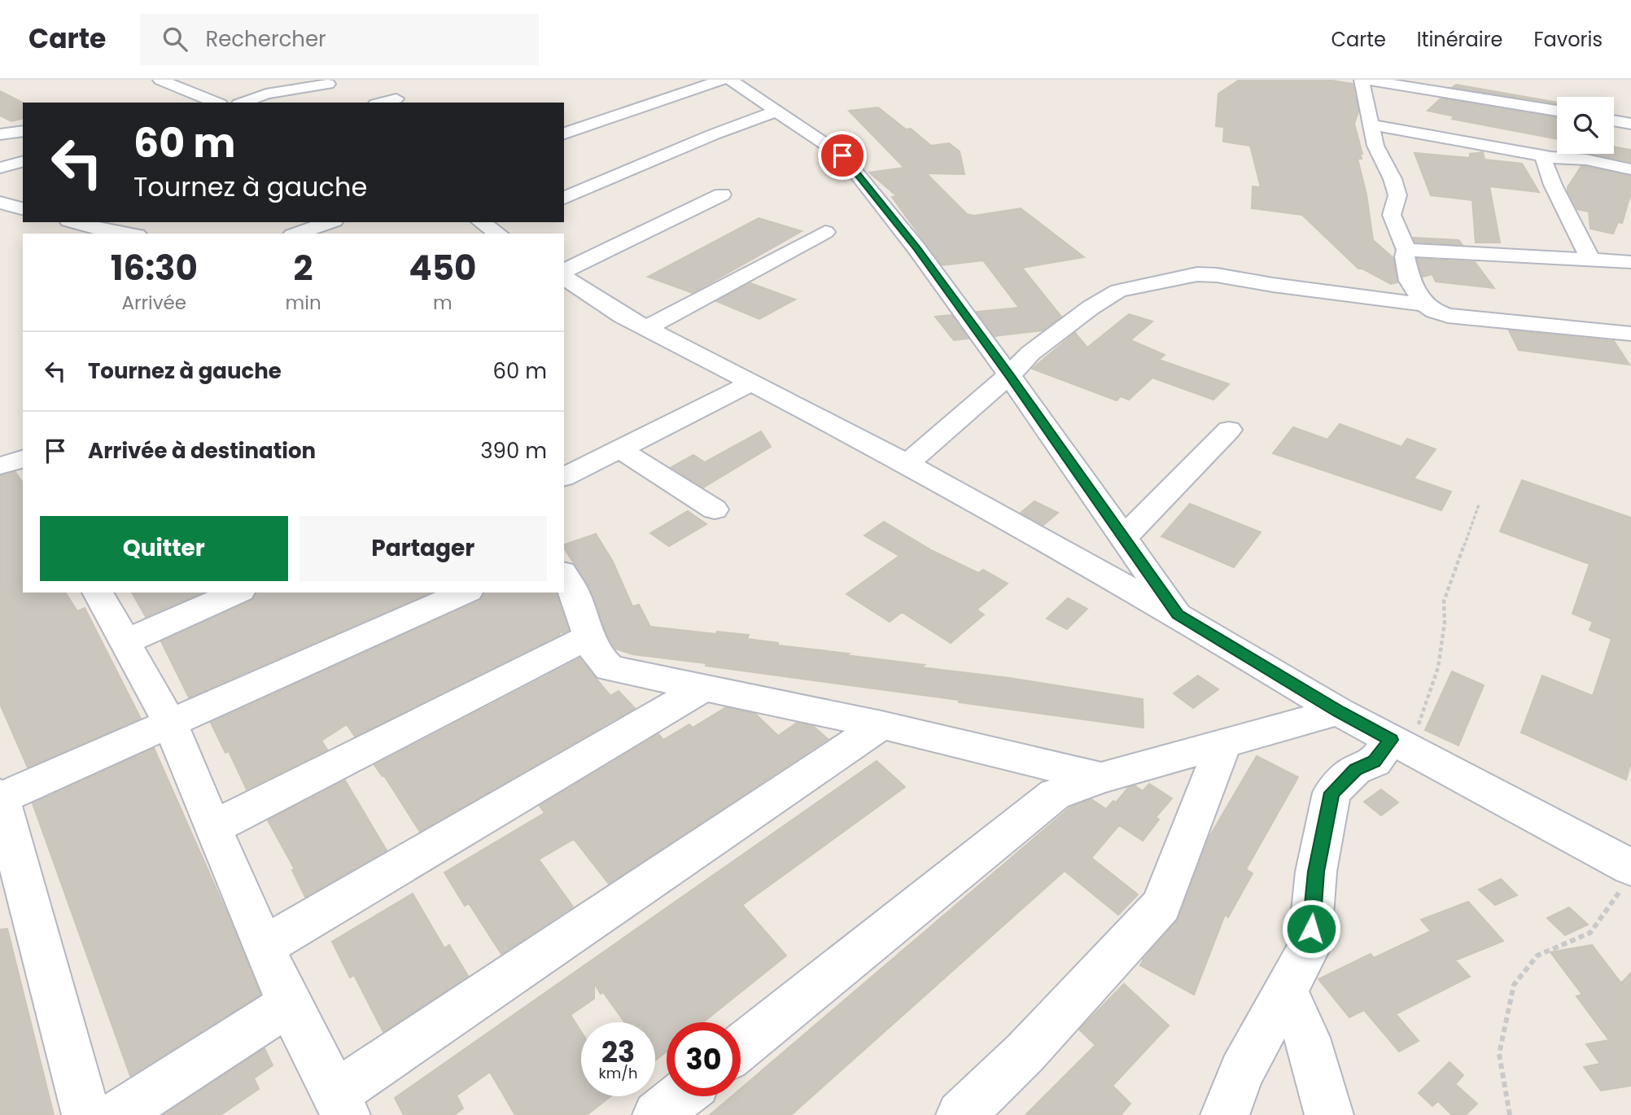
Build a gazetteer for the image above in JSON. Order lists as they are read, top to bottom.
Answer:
{
  "page": {
    "header": "Carte",
    "search": "Rechercher",
    "nav": ["Carte", "Itinéraire", "Favoris"],
    "turn": ["60 m", "Tournez à gauche"],
    "eta": [
      "16:30",
      "Arrivée",
      "2",
      "min",
      "450",
      "m"
    ],
    "list": [
      {
        "name": "Tournez à gauche",
        "value": "60 m"
      },
      {
        "name": "Arrivée à destination",
        "value": "390 m"
      }
    ],
    "buttons": ["Quitter", "Partager"],
    "speed": "23 km/h",
    "limit": "30"
  }
}
